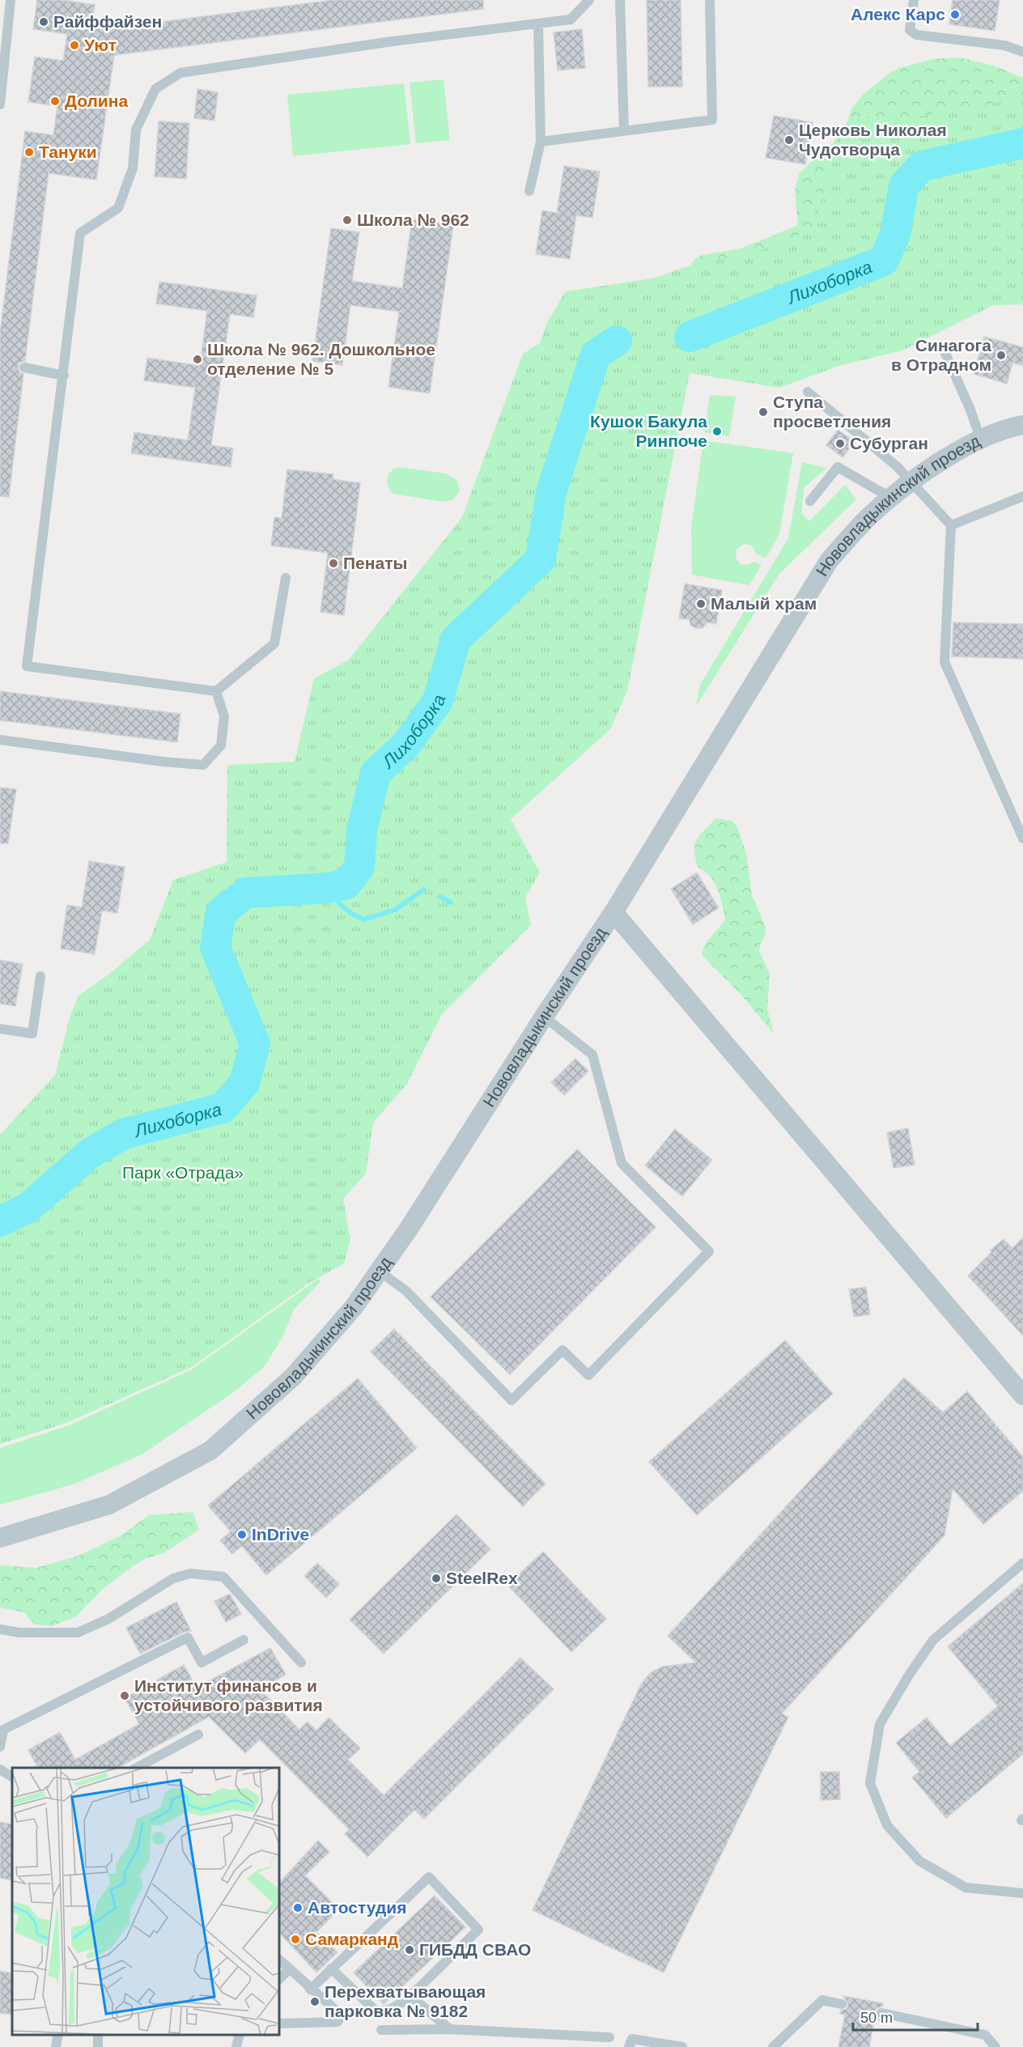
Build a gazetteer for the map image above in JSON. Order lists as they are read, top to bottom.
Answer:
{
  "streets": {
    "street": ["Нововладыкинский проезд"]
  },
  "water": ["Лихоборка"],
  "parks": ["Парк «Отрада»"],
  "places": [
    "Алекс Карс",
    "Райффайзен",
    "Уют",
    "Долина",
    "Церковь Николая Чудотворца",
    "Тануки",
    "Школа № 962",
    "Синагога в Отрадном",
    "Школа № 962. Дошкольное отделение № 5",
    "Ступа просветления",
    "Кушок Бакула Ринпоче",
    "Субурган",
    "Пенаты",
    "Малый храм",
    "InDrive",
    "SteelRex",
    "Институт финансов и устойчивого развития",
    "Автостудия",
    "Самарканд",
    "ГИБДД СВАО",
    "Перехватывающая парковка № 9182"
  ],
  "scale_bar": "50 m"
}
